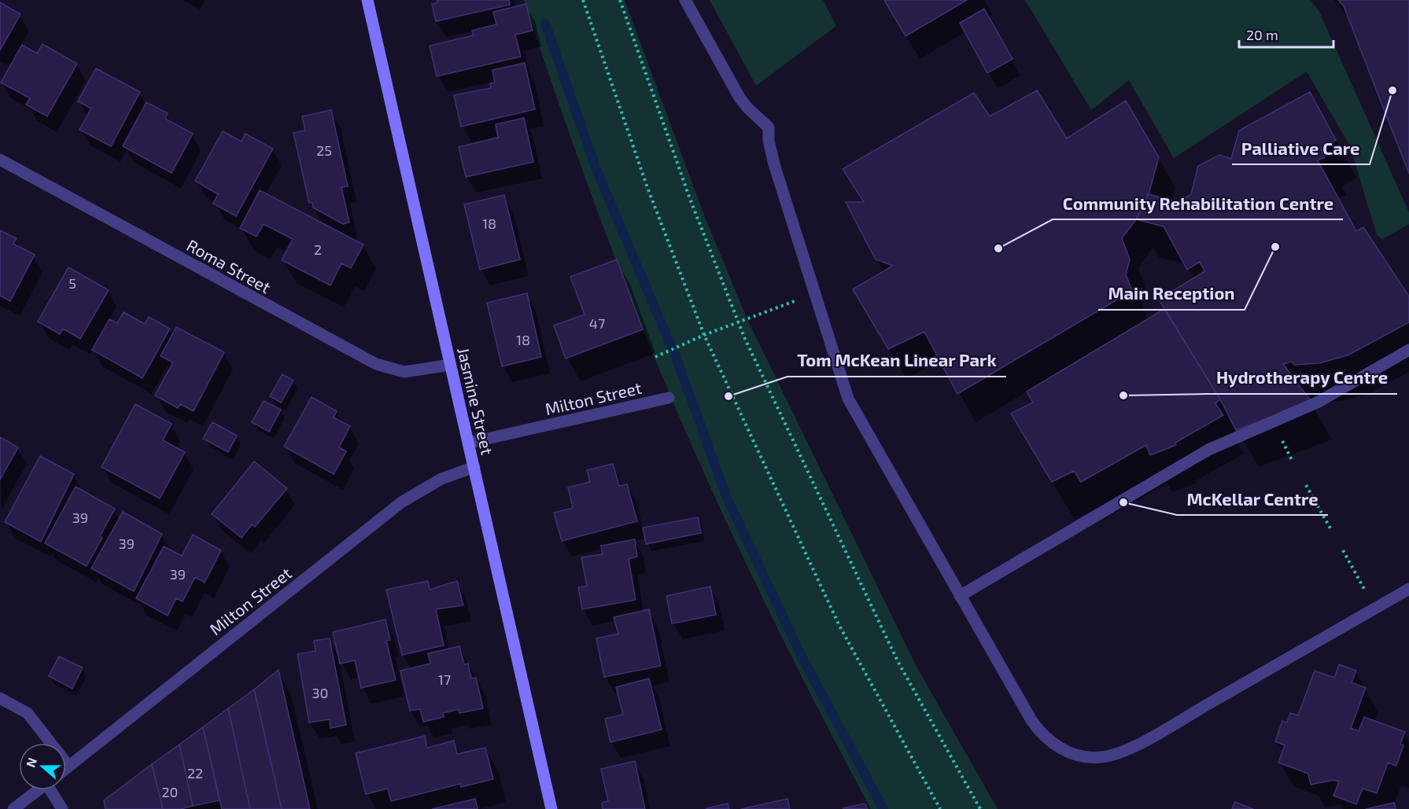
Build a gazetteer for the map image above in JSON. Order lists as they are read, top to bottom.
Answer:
{
  "streets": {
    "street": ["Roma Street", "Milton Street", "Jasmine Street"]
  },
  "crossings": [
    ["Roma Street", "Jasmine Street"],
    ["Milton Street", "Jasmine Street"]
  ],
  "places": [
    "Palliative Care",
    "Main Reception",
    "Community Rehabilitation Centre",
    "Hydrotherapy Centre",
    "Tom McKean Linear Park",
    "McKellar Centre"
  ],
  "house_numbers": [
    "25",
    "18",
    "2",
    "5",
    "47",
    "18",
    "39",
    "39",
    "39",
    "17",
    "30",
    "22",
    "20"
  ],
  "scale_bar": "20 m",
  "north": "left"
}
